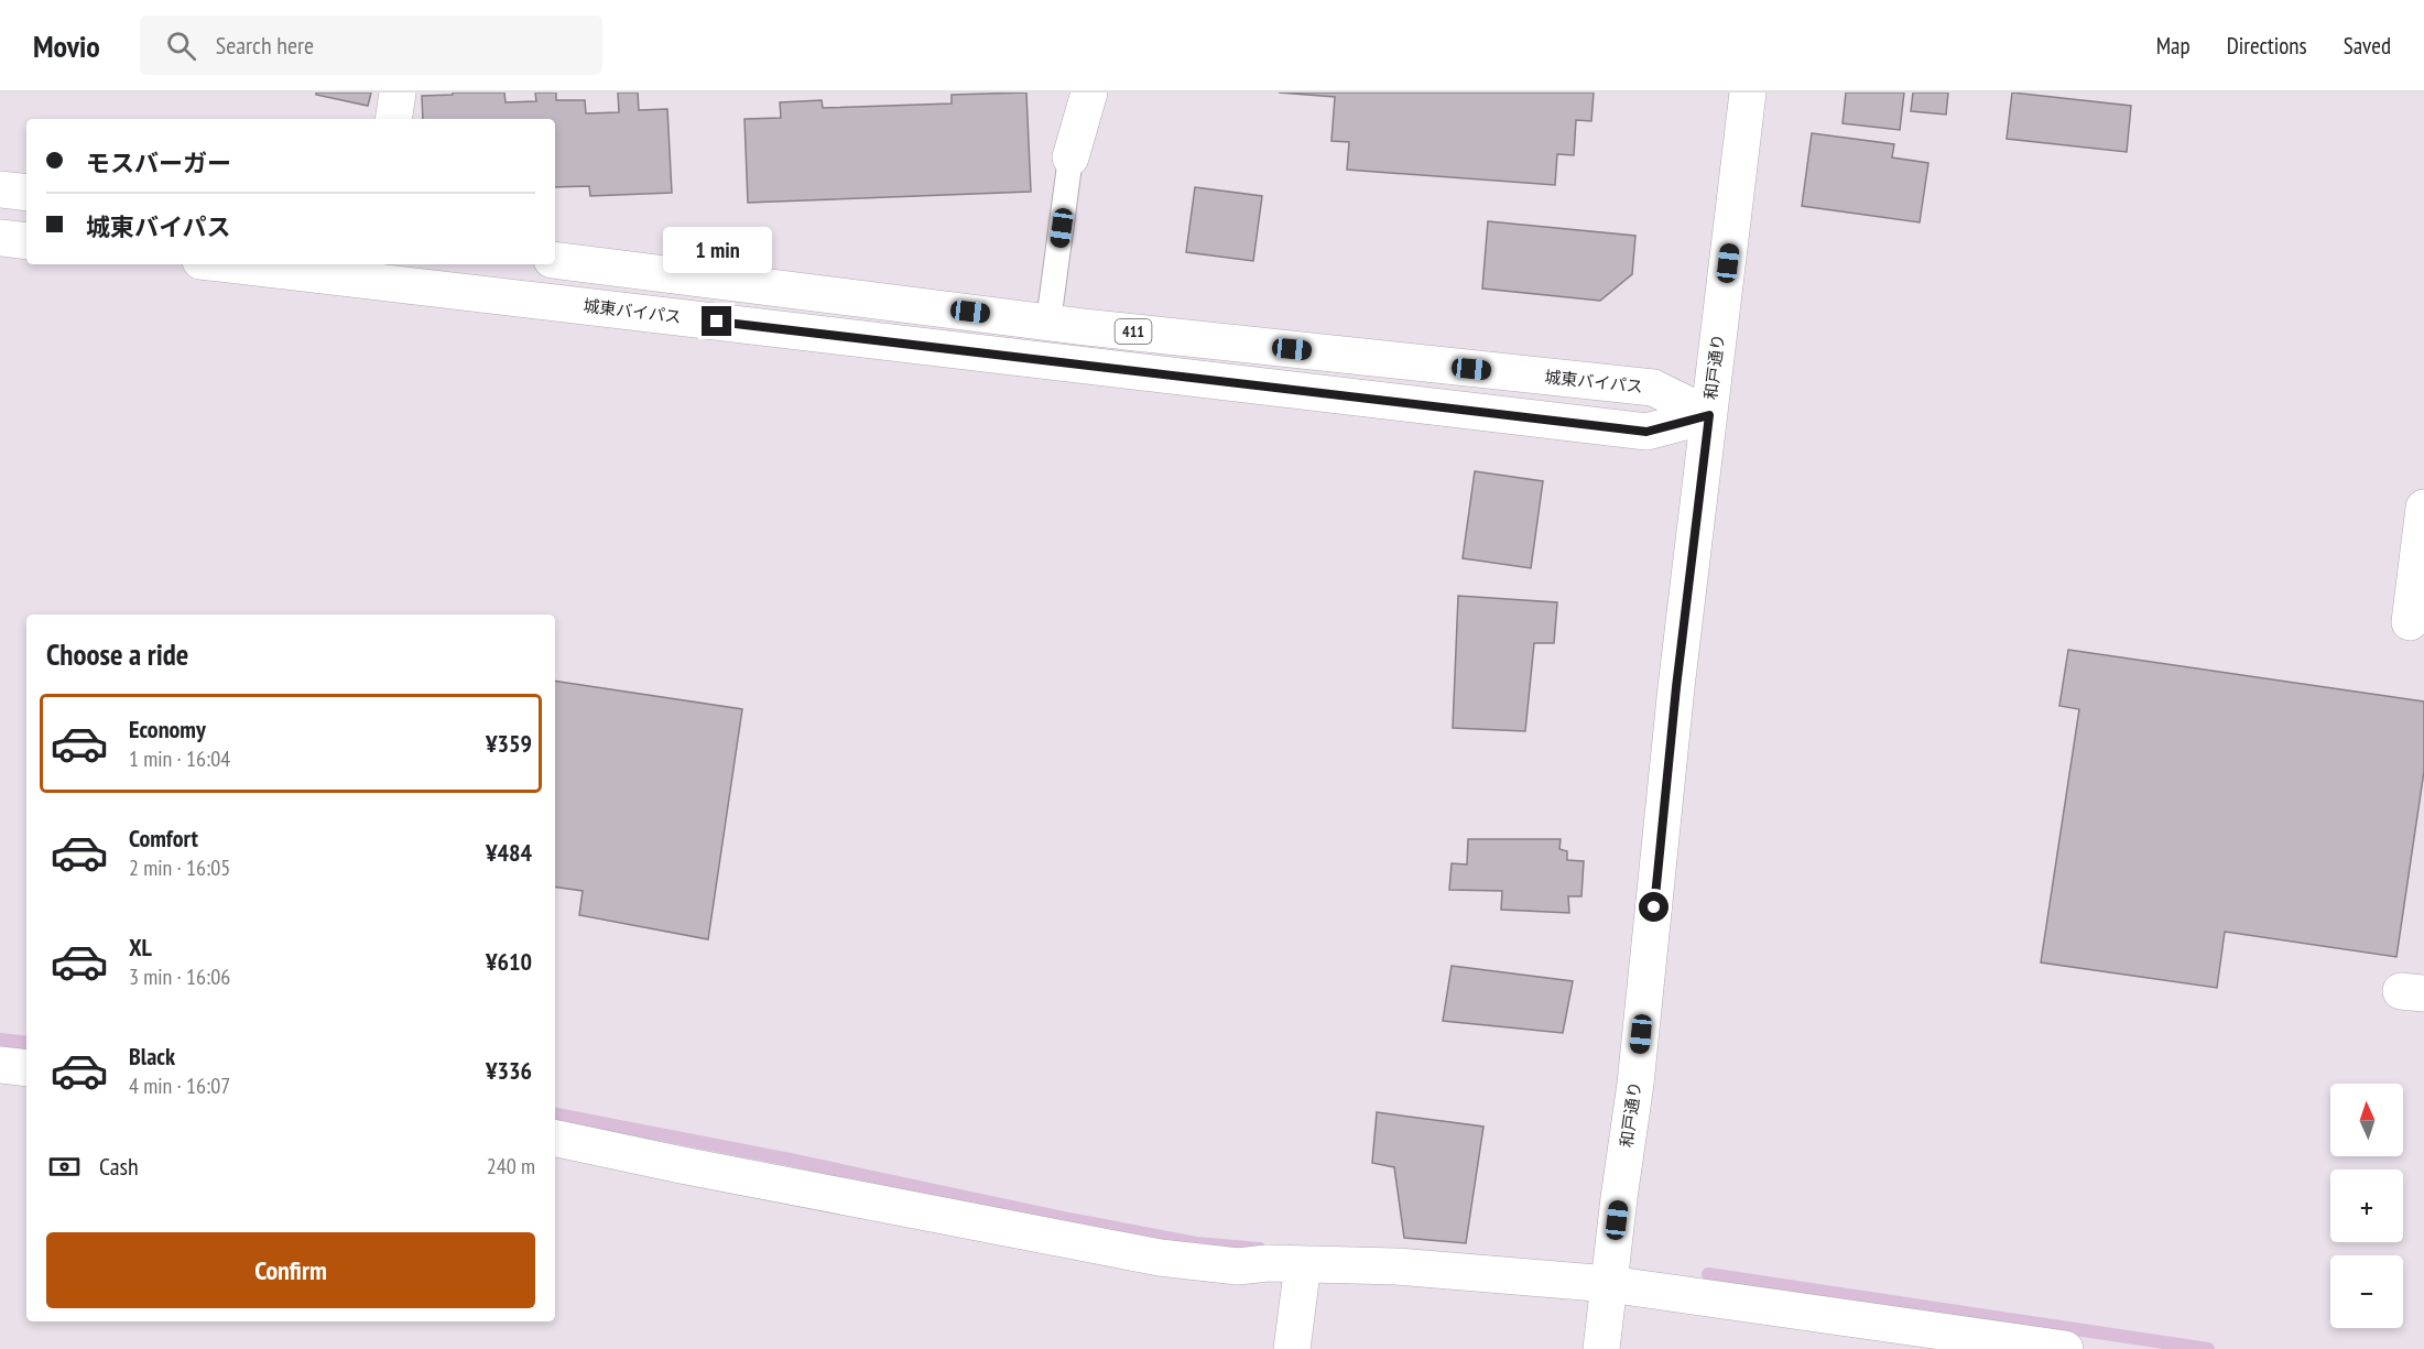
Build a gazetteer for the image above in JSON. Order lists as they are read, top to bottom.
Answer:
{
  "streets": {
    "main road": ["城東バイパス", "411", "和戸通り"]
  },
  "crossings": [
    ["城東バイパス", "和戸通り"]
  ],
  "north": "top",
  "page": {
    "header": "Movio",
    "search": "Search here",
    "nav": ["Map", "Directions", "Saved"],
    "banner": ["モスバーガー", "城東バイパス"],
    "bubble": "1 min",
    "heading": "Choose a ride",
    "list": [
      {
        "name": "Economy",
        "note": "1 min · 16:04",
        "value": "¥359"
      },
      {
        "name": "Comfort",
        "note": "2 min · 16:05",
        "value": "¥484"
      },
      {
        "name": "XL",
        "note": "3 min · 16:06",
        "value": "¥610"
      },
      {
        "name": "Black",
        "note": "4 min · 16:07",
        "value": "¥336"
      }
    ],
    "map_buttons": ["+", "−"],
    "pay": ["Cash", "240 m"],
    "buttons": "Confirm"
  }
}
